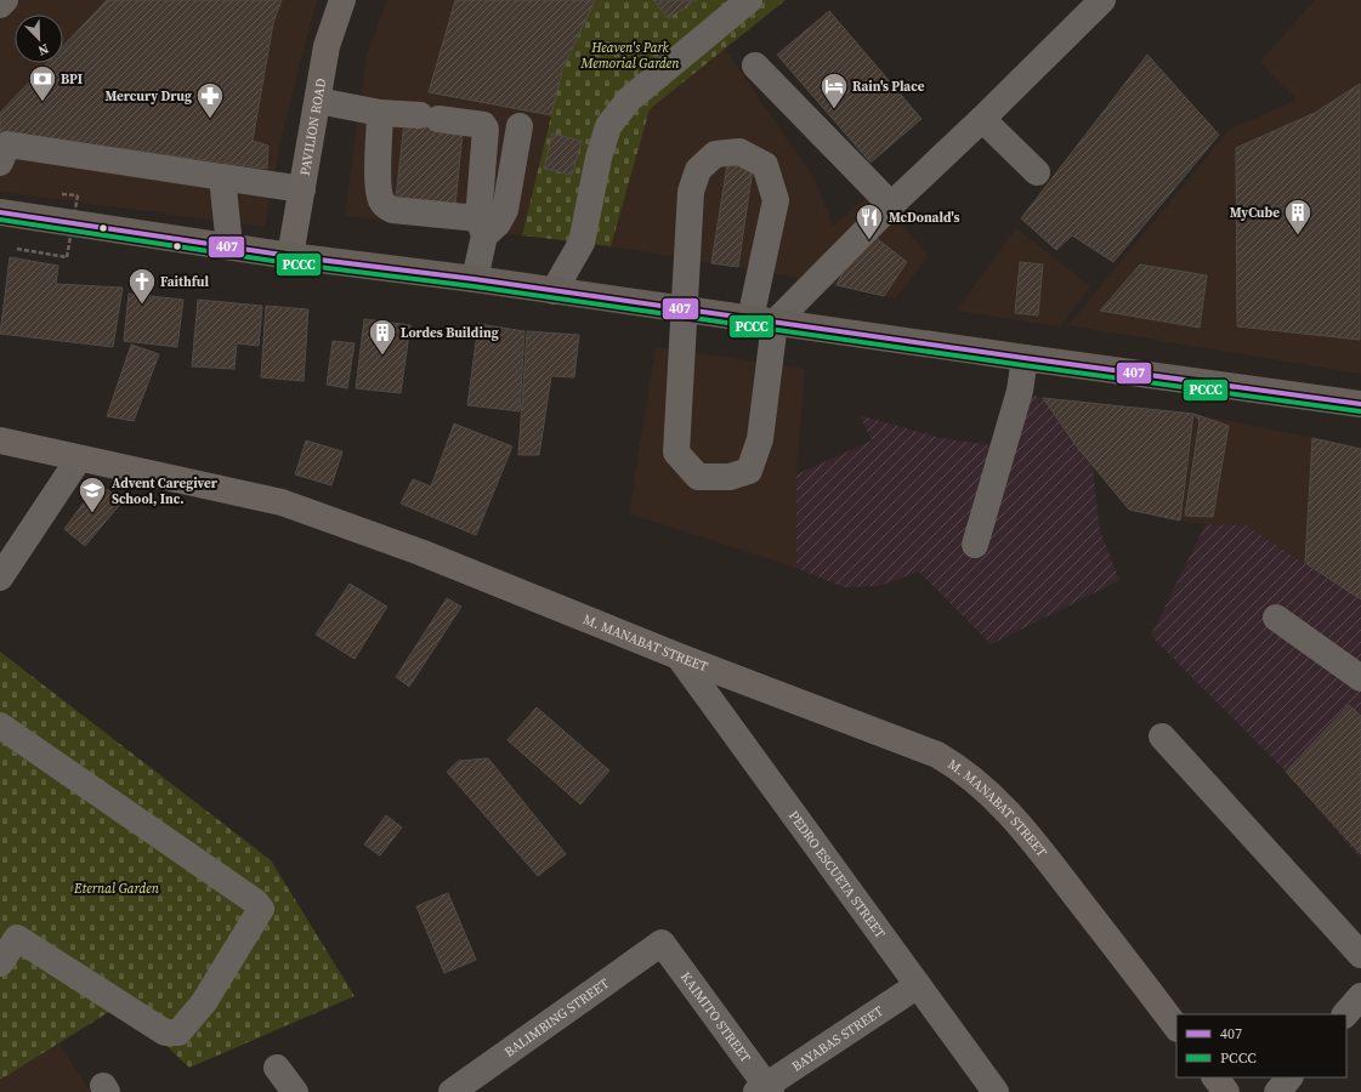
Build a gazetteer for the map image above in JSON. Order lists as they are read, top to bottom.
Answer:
{
  "streets": {
    "main road": ["PAVILION ROAD", "M. MANABAT STREET"],
    "street": [
      "PEDRO ESCUETA STREET",
      "BALIMBING STREET",
      "KAIMITO STREET",
      "BAYABAS STREET"
    ]
  },
  "crossings": [
    ["M. MANABAT STREET", "PEDRO ESCUETA STREET"],
    ["PEDRO ESCUETA STREET", "BAYABAS STREET"],
    ["BALIMBING STREET", "KAIMITO STREET"],
    ["KAIMITO STREET", "BAYABAS STREET"]
  ],
  "parks": ["Heaven's Park Memorial Garden", "Eternal Garden"],
  "places": {
    "bank": ["BPI"],
    "hotel": ["Rain's Place"],
    "pharmacy": ["Mercury Drug"],
    "building": ["MyCube", "Lordes Building"],
    "restaurant": ["McDonald's"],
    "church": ["Faithful"],
    "school or university": ["Advent Caregiver School, Inc."]
  },
  "lines": ["transit line 407", "transit line PCCC"],
  "legend": ["407", "PCCC"],
  "north": "bottom right"
}
